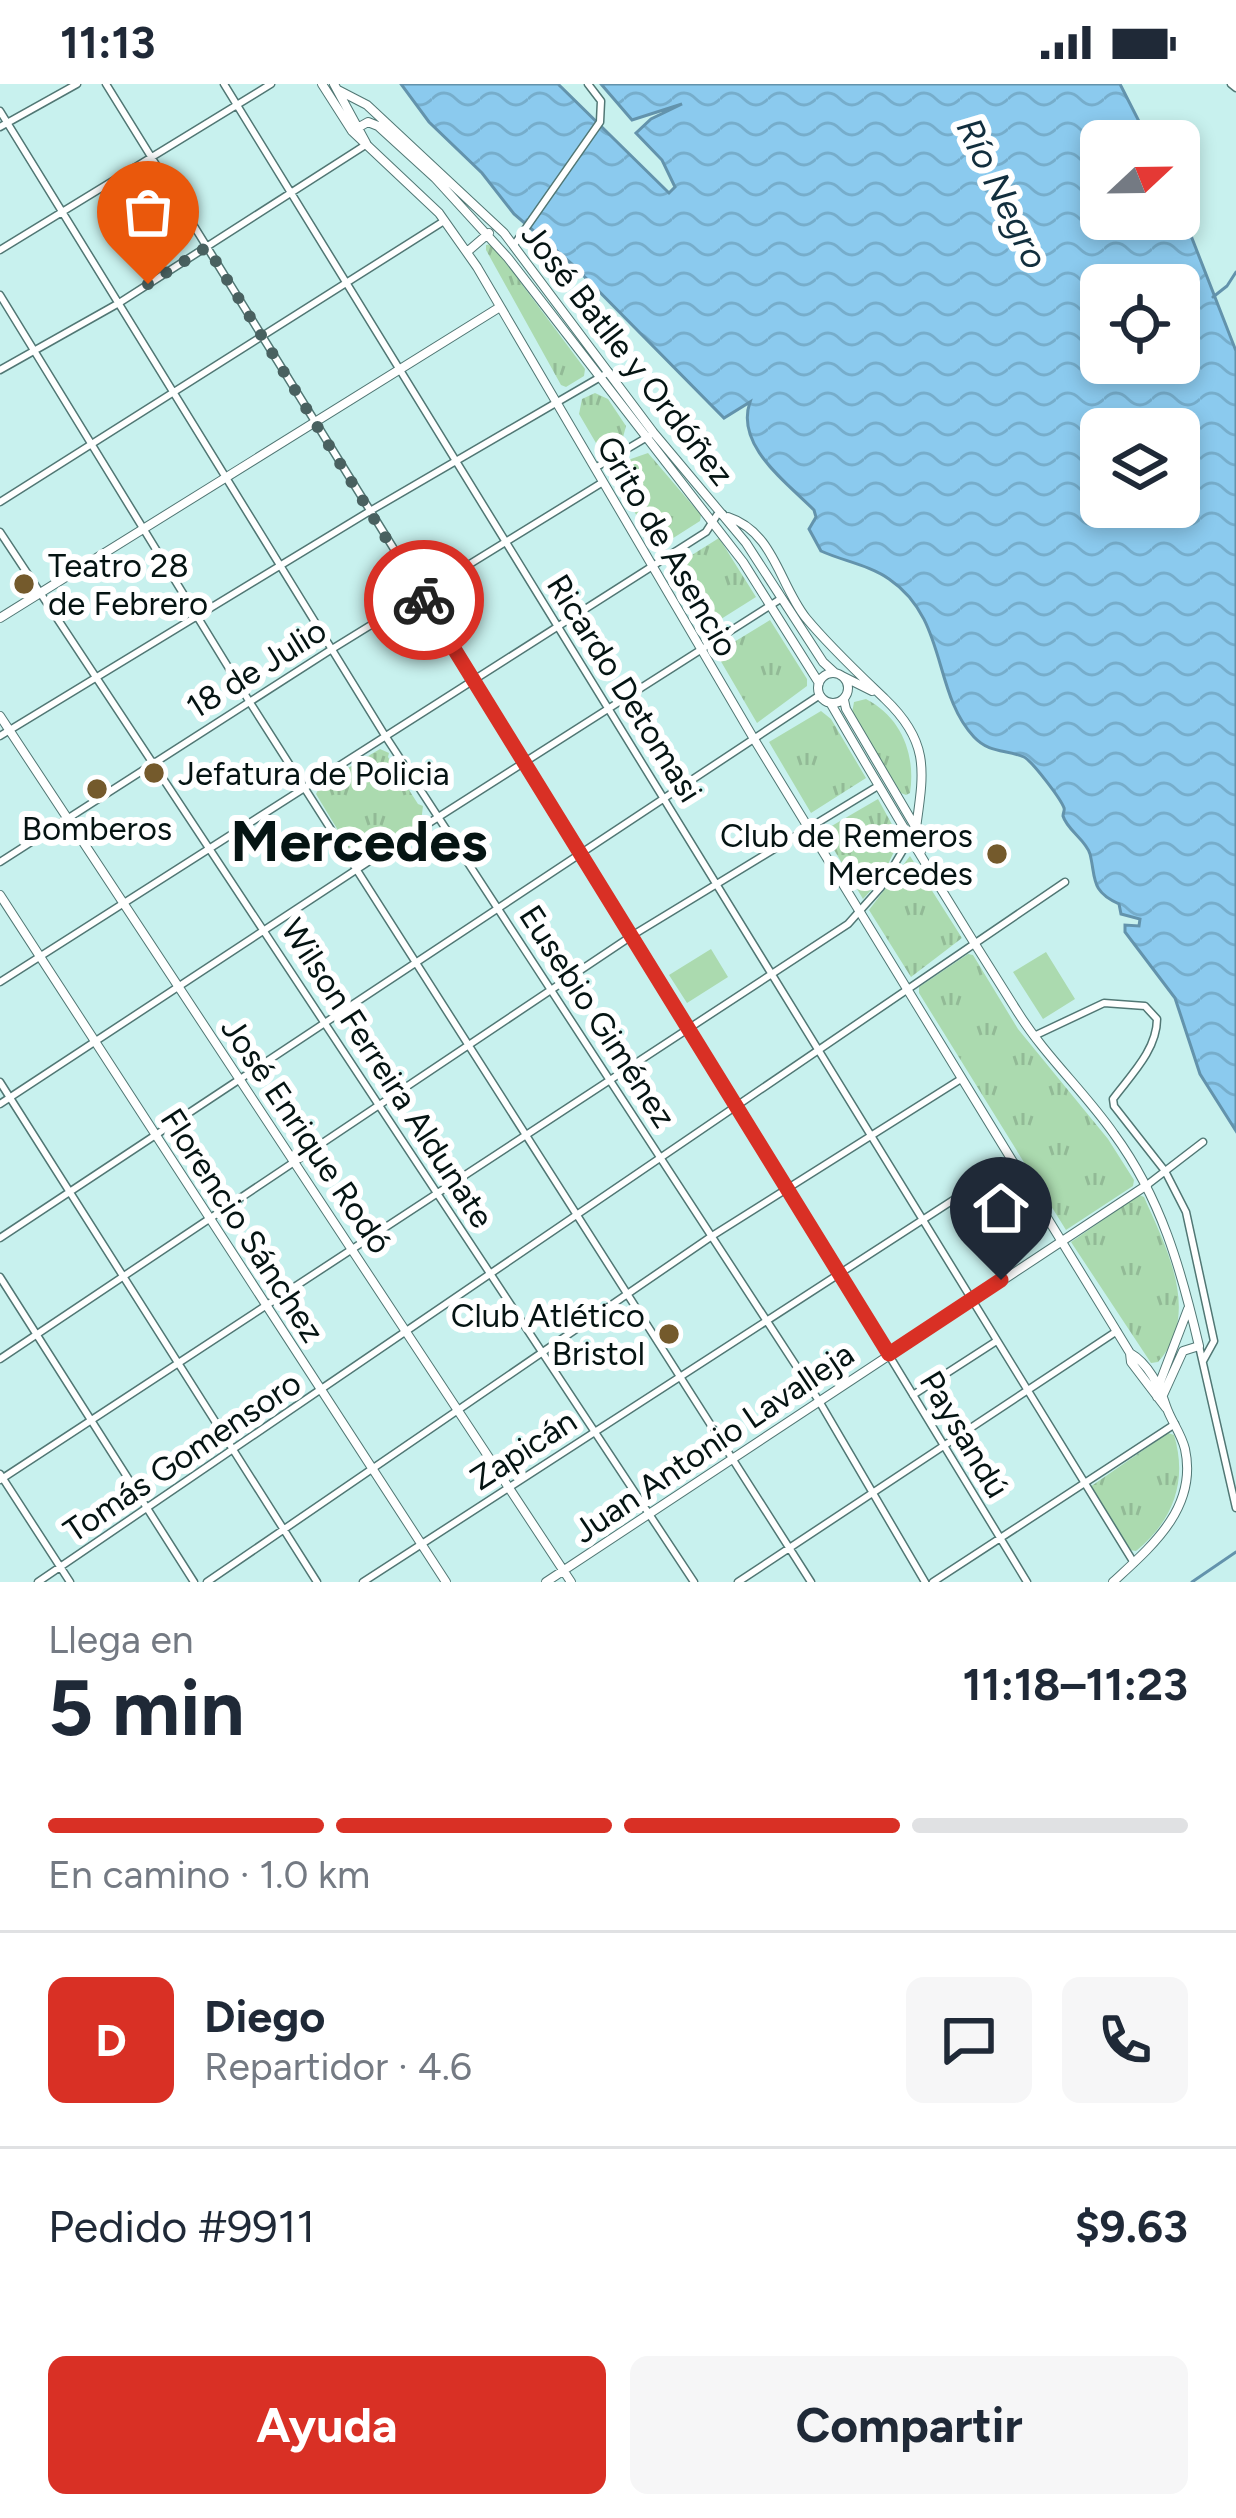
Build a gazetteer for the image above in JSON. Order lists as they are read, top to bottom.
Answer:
{
  "streets": {
    "street": [
      "José Batlle y Ordóñez",
      "Grito de Asencio",
      "18 de Julio",
      "Ricardo Detomasi",
      "Eusebio Giménez",
      "Wilson Ferreira Aldunate",
      "José Enrique Rodó",
      "Florencio Sánchez",
      "Paysandú",
      "Juan Antonio Lavalleja",
      "Zapicán",
      "Tomás Gomensoro"
    ]
  },
  "crossings": [
    ["José Batlle y Ordóñez", "Grito de Asencio"],
    ["Grito de Asencio", "18 de Julio"],
    ["Grito de Asencio", "Juan Antonio Lavalleja"],
    ["Grito de Asencio", "Zapicán"],
    ["Grito de Asencio", "Tomás Gomensoro"],
    ["18 de Julio", "Ricardo Detomasi"],
    ["18 de Julio", "Eusebio Giménez"],
    ["18 de Julio", "Wilson Ferreira Aldunate"],
    ["18 de Julio", "José Enrique Rodó"],
    ["18 de Julio", "Paysandú"],
    ["Ricardo Detomasi", "Juan Antonio Lavalleja"],
    ["Ricardo Detomasi", "Zapicán"],
    ["Ricardo Detomasi", "Tomás Gomensoro"],
    ["Eusebio Giménez", "Juan Antonio Lavalleja"],
    ["Eusebio Giménez", "Zapicán"],
    ["Eusebio Giménez", "Tomás Gomensoro"],
    ["Wilson Ferreira Aldunate", "Juan Antonio Lavalleja"],
    ["Wilson Ferreira Aldunate", "Zapicán"],
    ["Wilson Ferreira Aldunate", "Tomás Gomensoro"],
    ["José Enrique Rodó", "Juan Antonio Lavalleja"],
    ["José Enrique Rodó", "Zapicán"],
    ["José Enrique Rodó", "Tomás Gomensoro"],
    ["Florencio Sánchez", "Zapicán"],
    ["Florencio Sánchez", "Tomás Gomensoro"],
    ["Paysandú", "Juan Antonio Lavalleja"],
    ["Paysandú", "Zapicán"],
    ["Paysandú", "Tomás Gomensoro"]
  ],
  "districts": ["Mercedes"],
  "water": ["Río Negro"],
  "places": [
    "Teatro 28 de Febrero",
    "Jefatura de Policia",
    "Bomberos",
    "Club de Remeros Mercedes",
    "Club Atlético Bristol"
  ],
  "north": "right",
  "page": {
    "status": "11:13",
    "heading": ["5 min", "Llega en", "11:18–11:23"],
    "panel": [
      "Diego",
      "Repartidor · 4.6",
      "Pedido #9911",
      "$9.63"
    ],
    "bar": "En camino · 1.0 km",
    "round": "D",
    "buttons": ["Ayuda", "Compartir"]
  }
}
